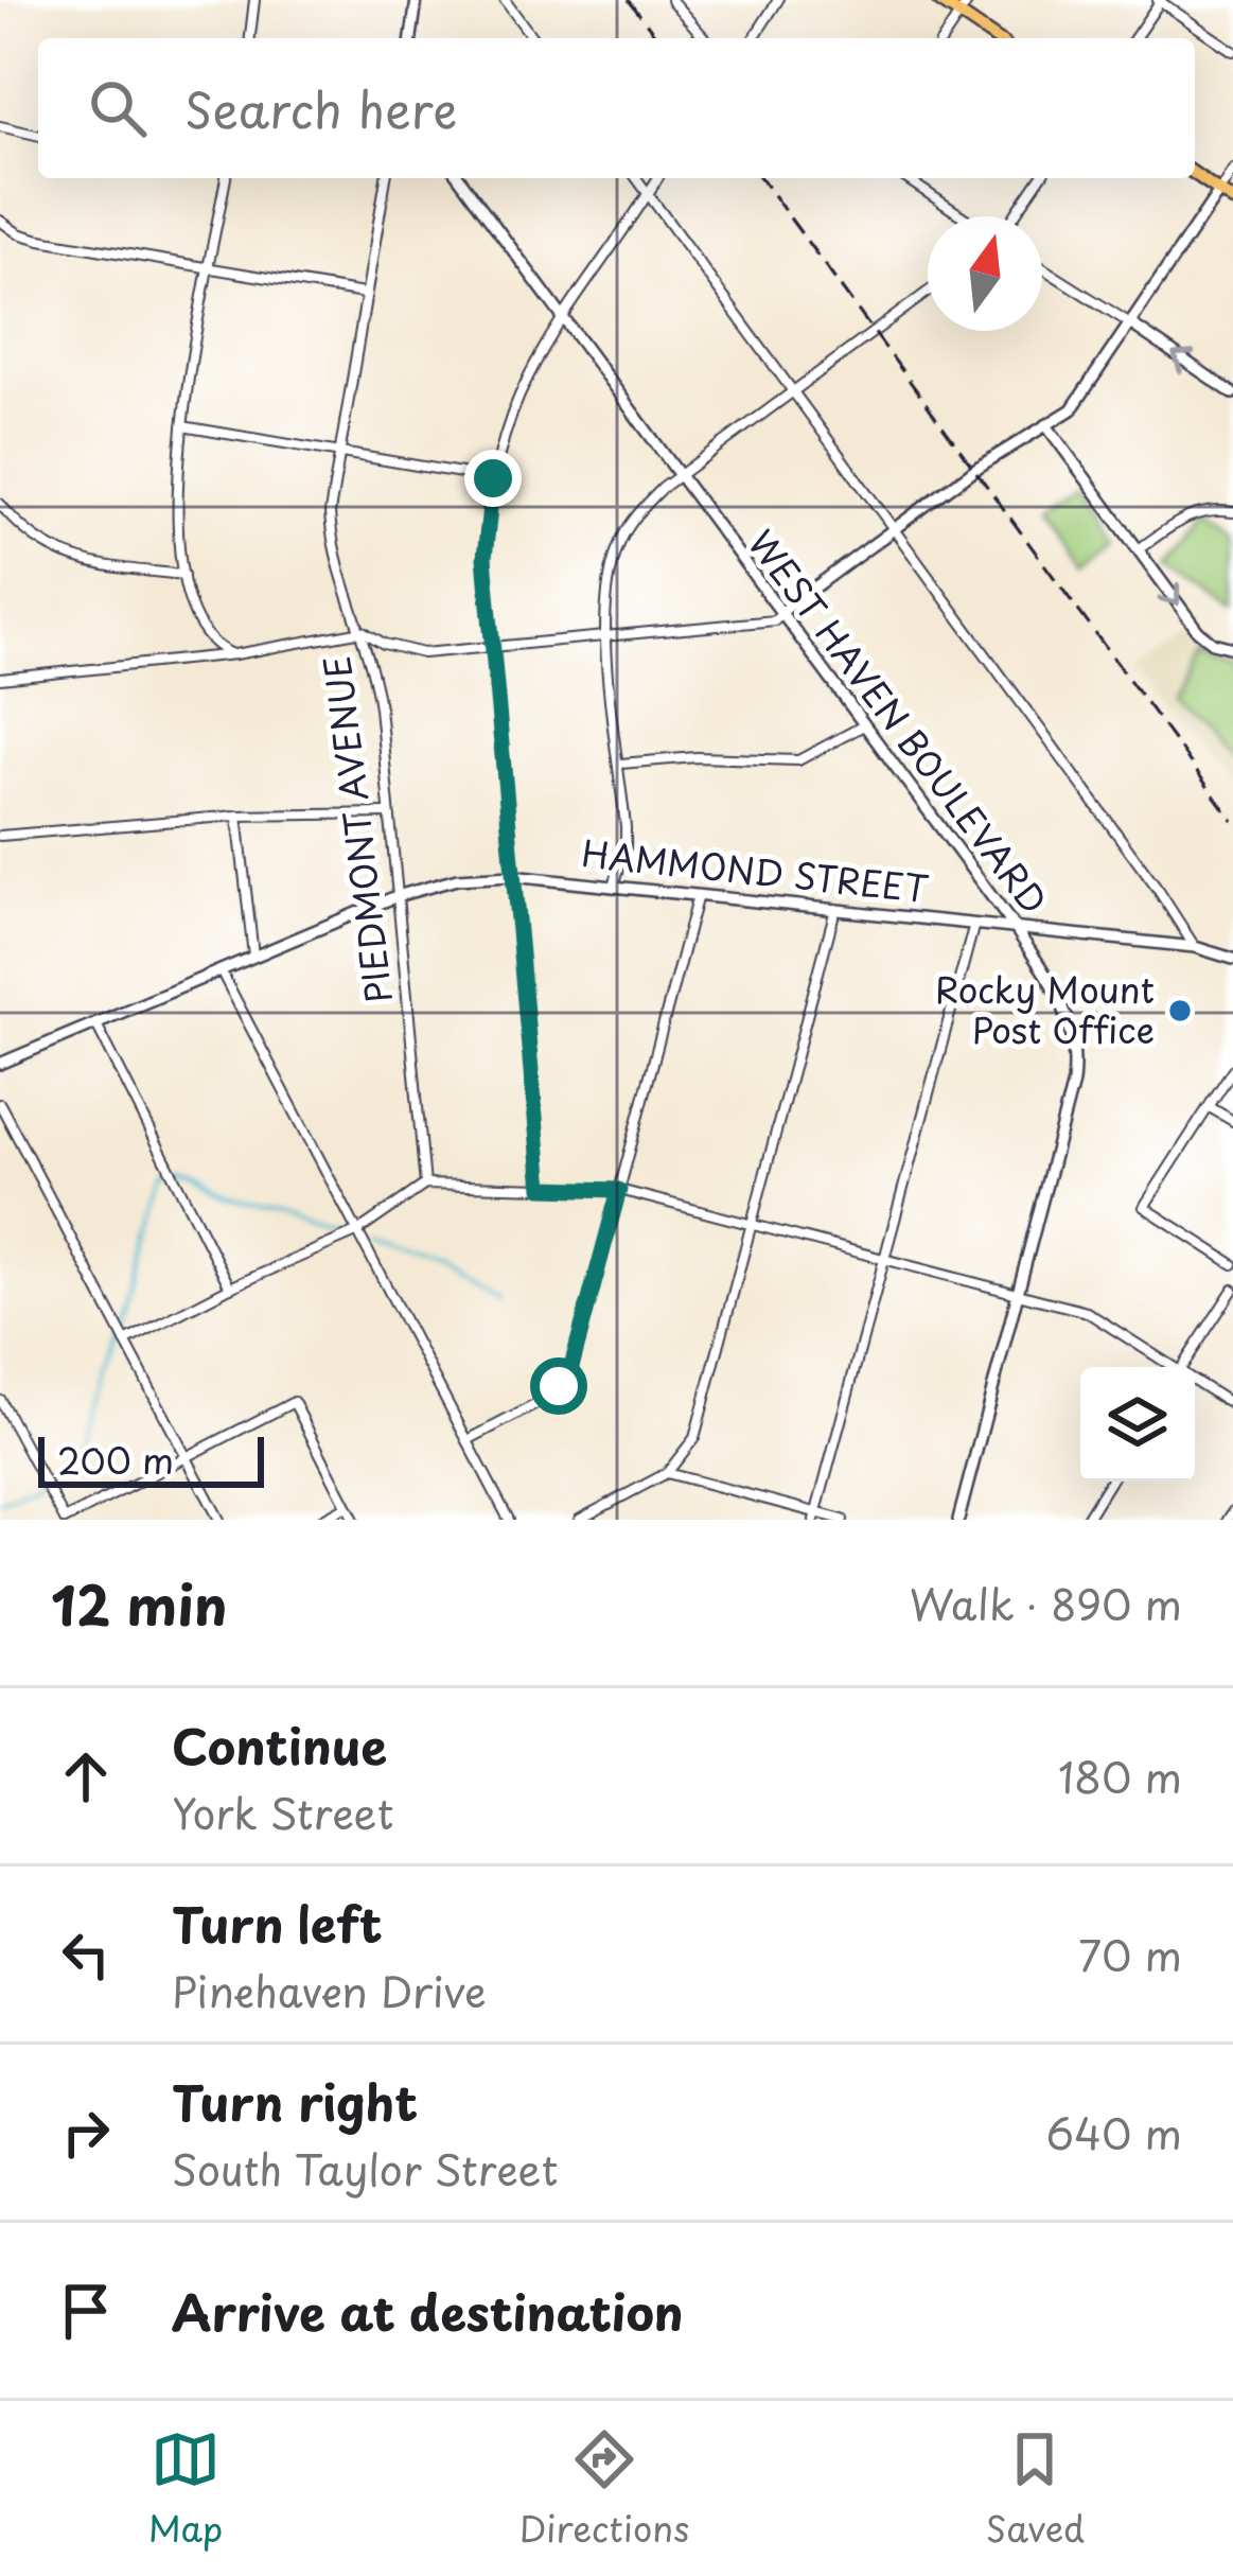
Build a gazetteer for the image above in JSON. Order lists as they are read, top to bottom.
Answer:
{
  "streets": {
    "street": ["WEST HAVEN BOULEVARD", "PIEDMONT AVENUE", "HAMMOND STREET"]
  },
  "crossings": [
    ["WEST HAVEN BOULEVARD", "HAMMOND STREET"],
    ["PIEDMONT AVENUE", "HAMMOND STREET"]
  ],
  "places": ["Rocky Mount Post Office"],
  "scale_bar": "200 m",
  "north": "top",
  "page": {
    "search": "Search here",
    "scale": "200 m",
    "heading": ["12 min", "Walk · 890 m"],
    "list": [
      ["Continue", "York Street", "180 m"],
      ["Turn left", "Pinehaven Drive", "70 m"],
      ["Turn right", "South Taylor Street", "640 m"],
      "Arrive at destination"
    ],
    "nav": ["Map", "Directions", "Saved"]
  }
}
